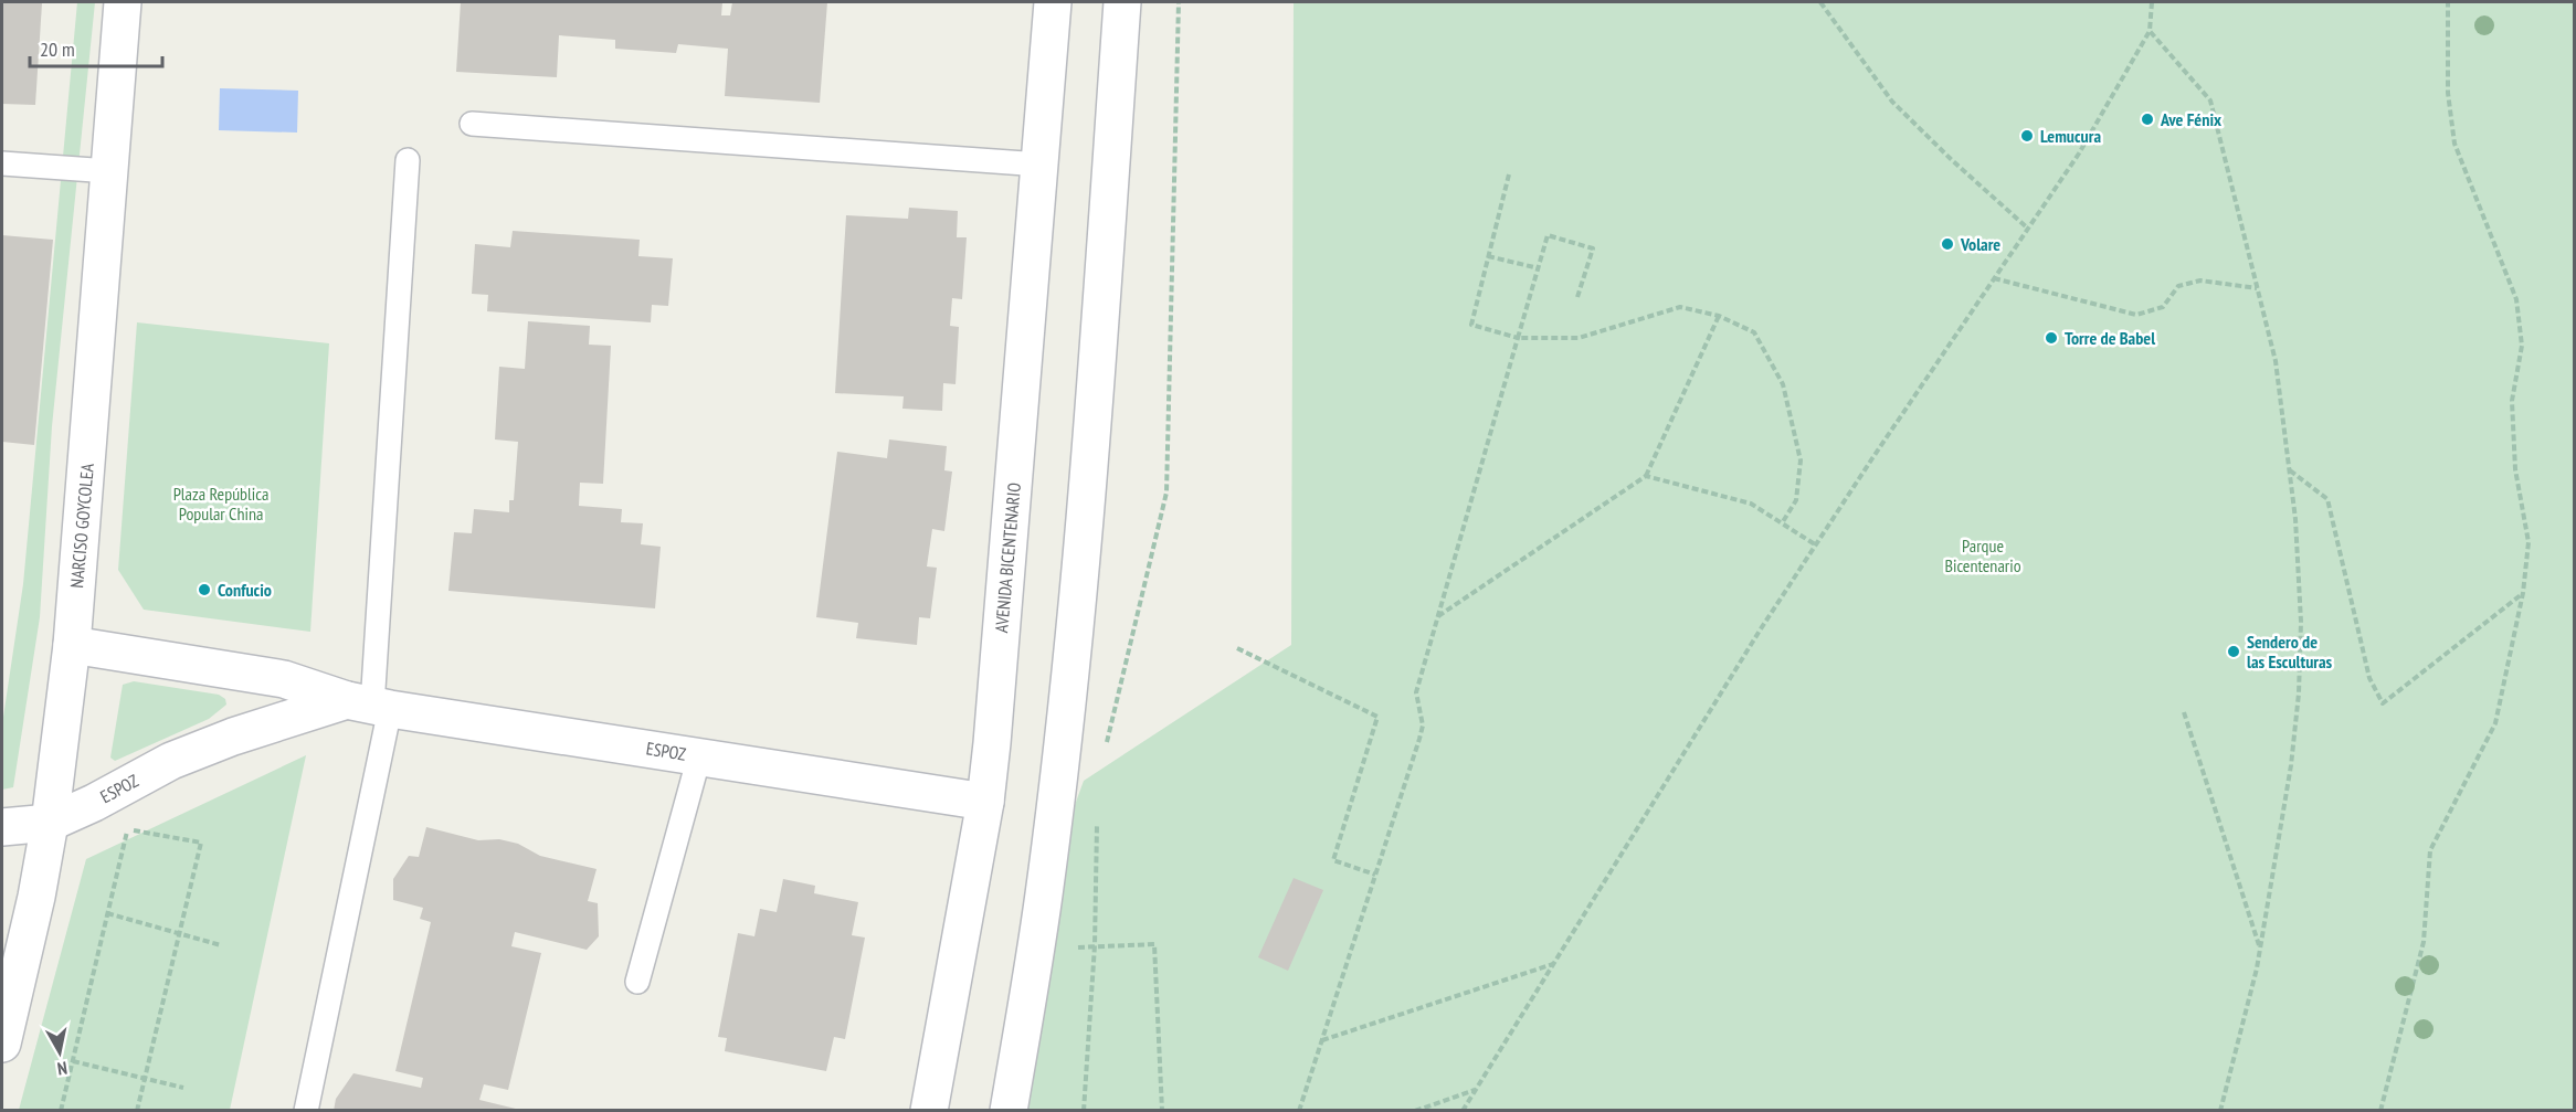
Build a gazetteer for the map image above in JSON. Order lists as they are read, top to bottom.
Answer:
{
  "streets": {
    "street": ["NARCISO GOYCOLEA", "AVENIDA BICENTENARIO", "ESPOZ"]
  },
  "crossings": [
    ["NARCISO GOYCOLEA", "ESPOZ"],
    ["AVENIDA BICENTENARIO", "ESPOZ"]
  ],
  "parks": ["Plaza República Popular China", "Parque Bicentenario"],
  "places": [
    "Ave Fénix",
    "Lemucura",
    "Volare",
    "Torre de Babel",
    "Confucio",
    "Sendero de las Esculturas"
  ],
  "scale_bar": "20 m",
  "north": "bottom"
}
